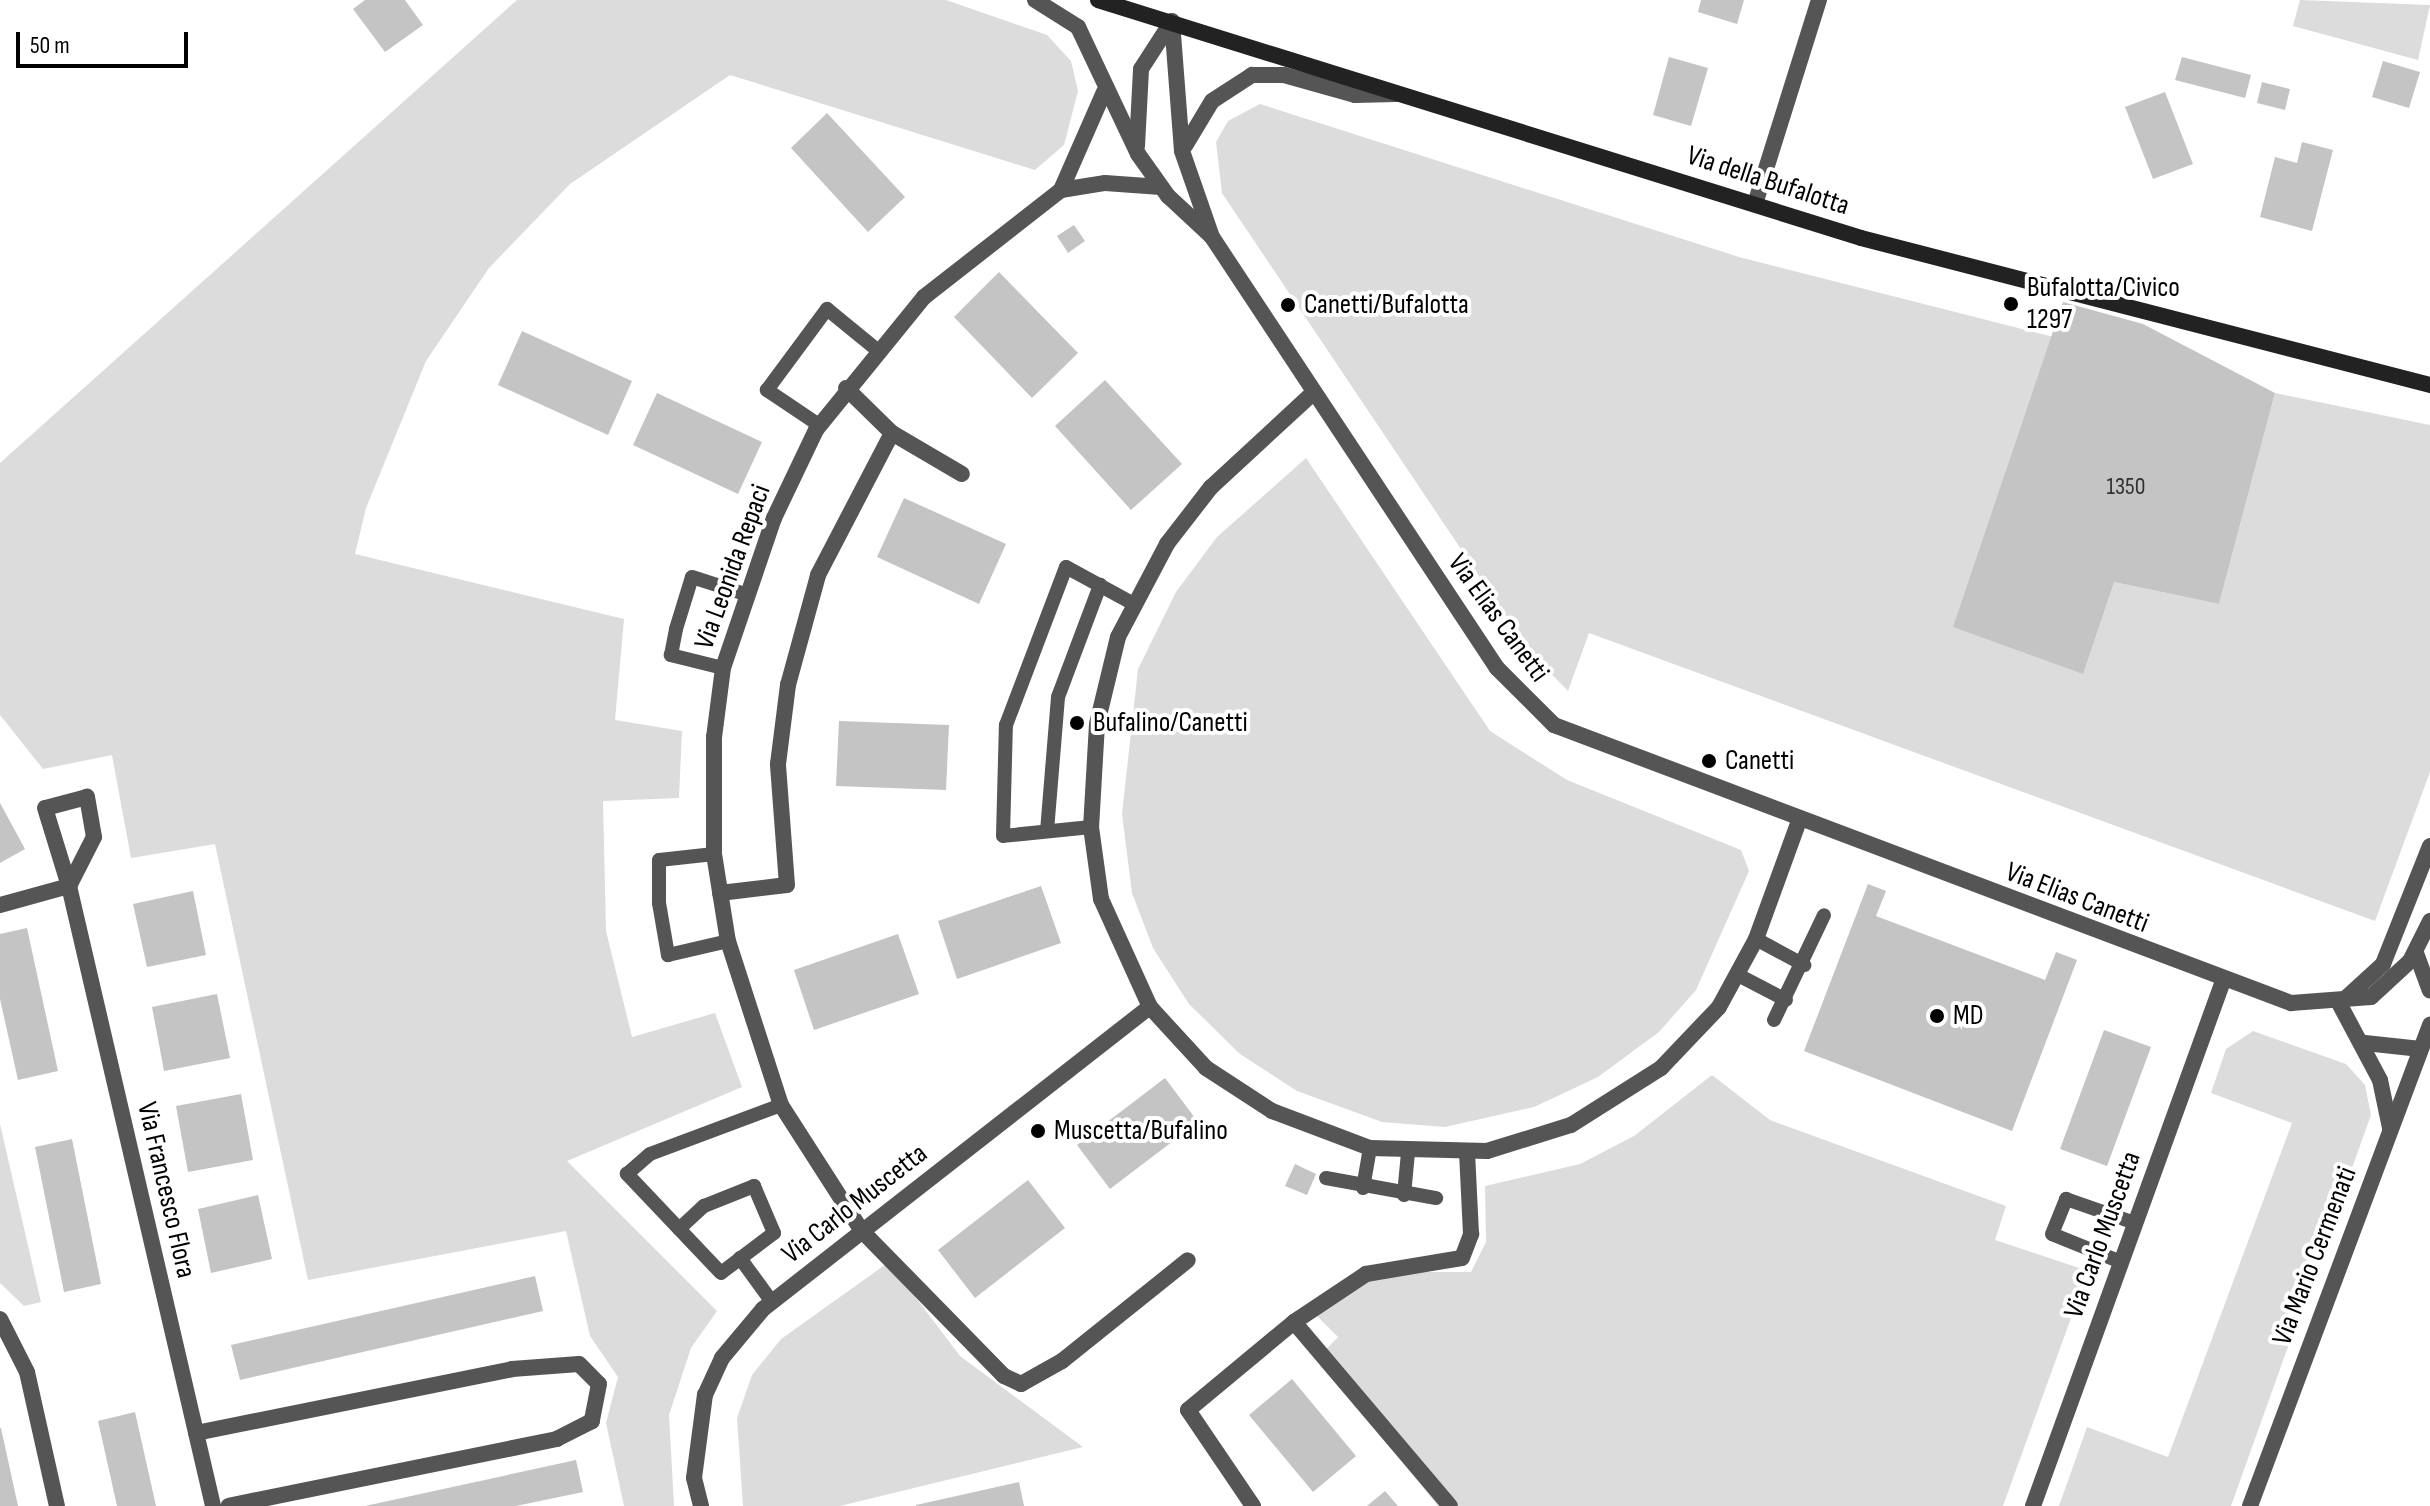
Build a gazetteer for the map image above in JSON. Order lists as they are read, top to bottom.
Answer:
{
  "streets": {
    "street": [
      "Via della Bufalotta",
      "Via Leonida Repaci",
      "Via Elias Canetti",
      "Via Francesco Flora",
      "Via Carlo Muscetta",
      "Via Mario Cermenati"
    ]
  },
  "crossings": [
    ["Via Leonida Repaci", "Via Carlo Muscetta"],
    ["Via Elias Canetti", "Via Carlo Muscetta"]
  ],
  "places": [
    "Bufalotta/Civico 1297",
    "Canetti/Bufalotta",
    "Bufalino/Canetti",
    "Canetti",
    "MD",
    "Muscetta/Bufalino"
  ],
  "house_numbers": ["1350"],
  "scale_bar": "50 m"
}
